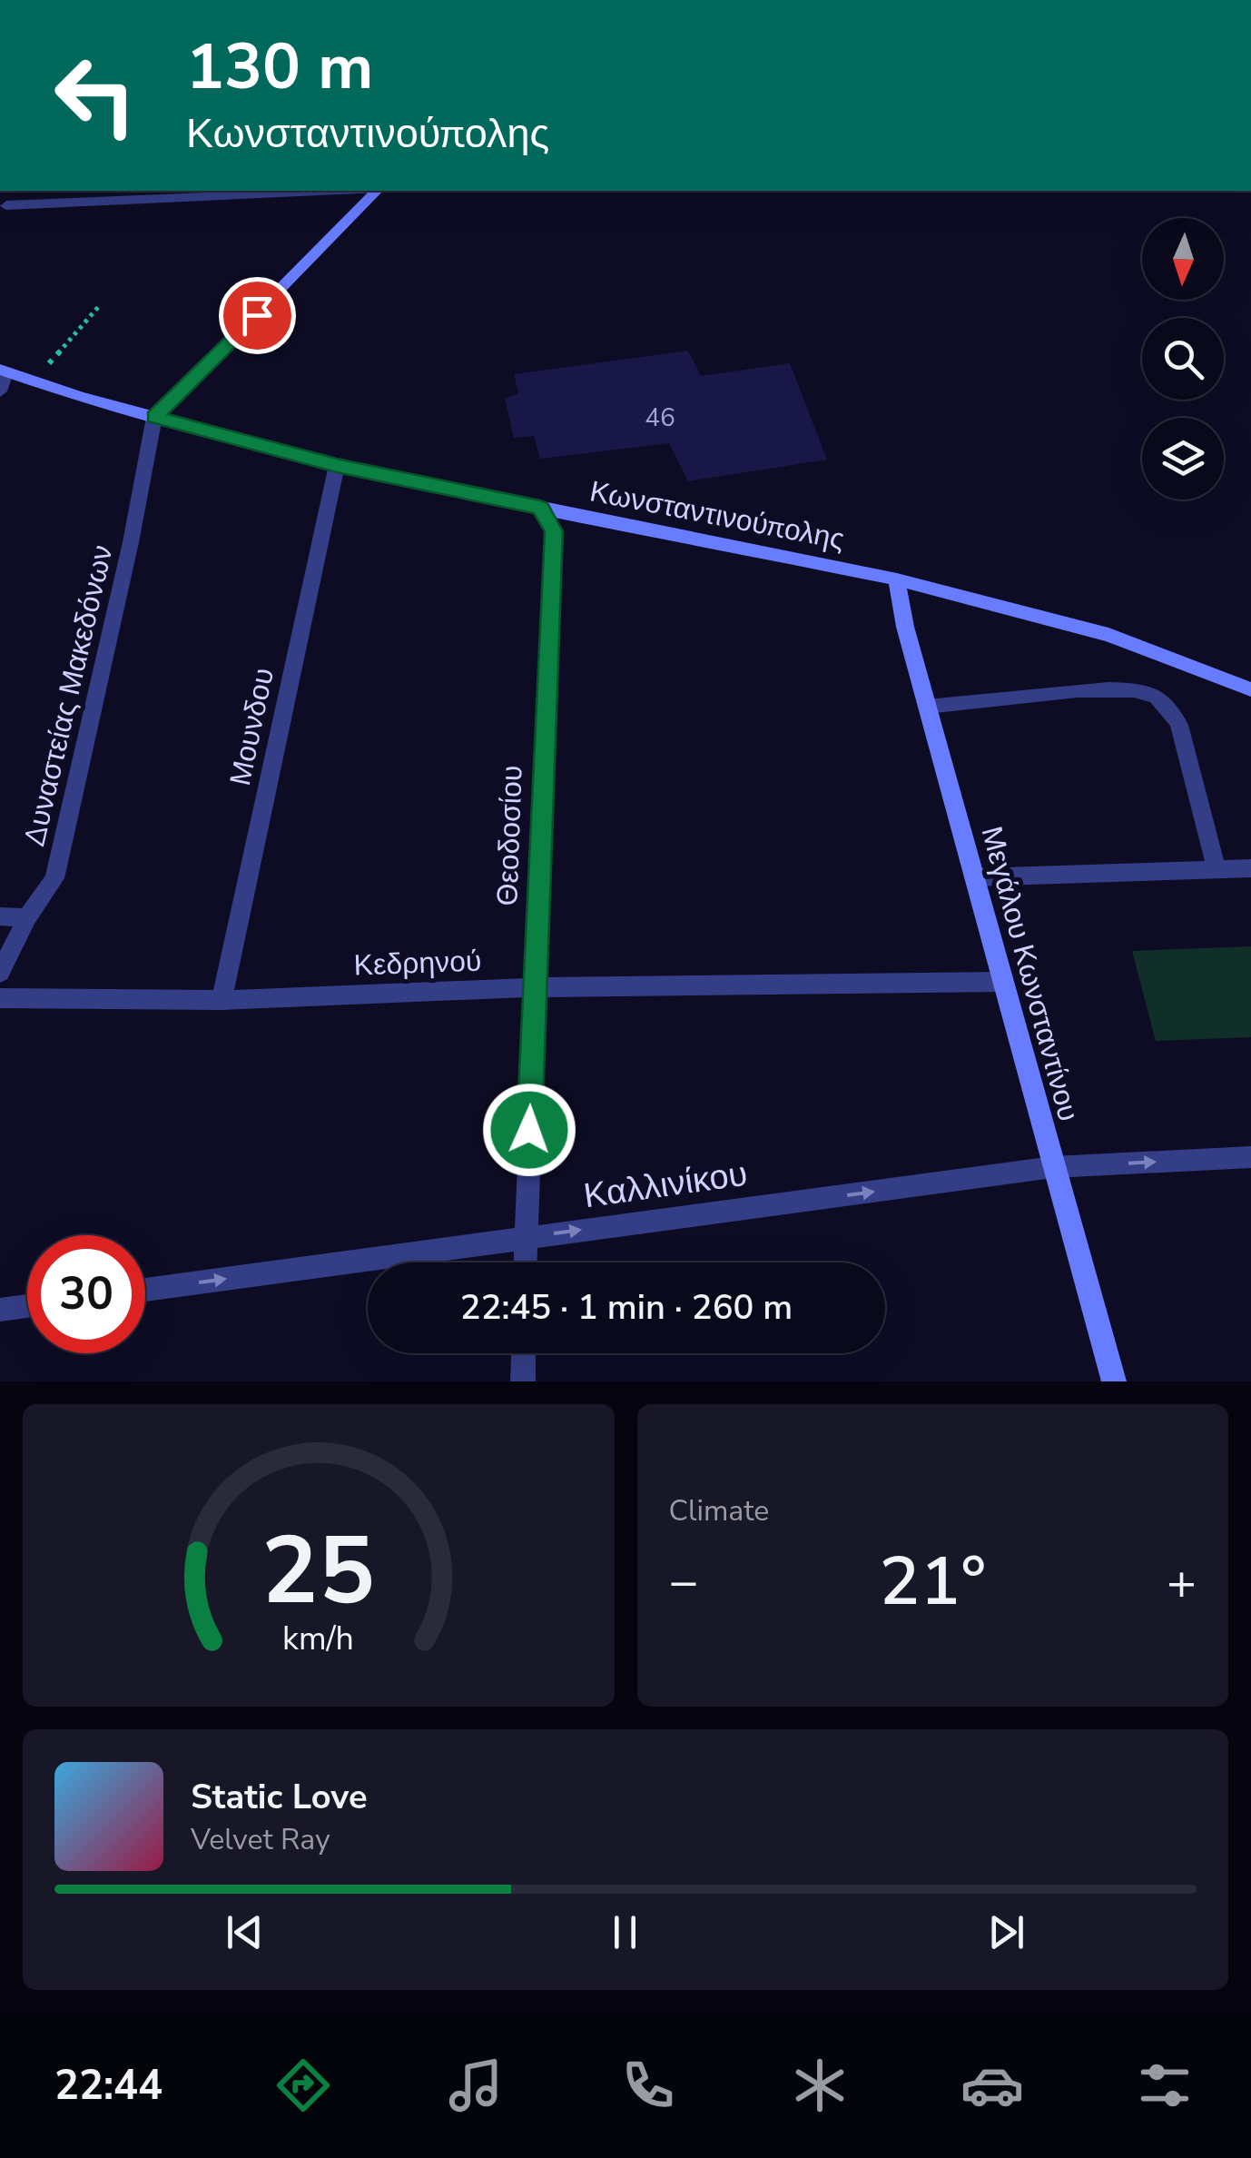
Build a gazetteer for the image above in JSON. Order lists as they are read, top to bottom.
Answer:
{
  "streets": {
    "street": [
      "Κωνσταντινούπολης",
      "Δυναστείας Μακεδόνων",
      "Μουνδου",
      "Θεοδοσίου",
      "Κεδρηνού",
      "Μεγάλου Κωνσταντίνου",
      "Καλλινίκου"
    ]
  },
  "crossings": [
    ["Κωνσταντινούπολης", "Δυναστείας Μακεδόνων"],
    ["Κωνσταντινούπολης", "Μουνδου"],
    ["Κωνσταντινούπολης", "Θεοδοσίου"],
    ["Κωνσταντινούπολης", "Μεγάλου Κωνσταντίνου"],
    ["Μουνδου", "Κεδρηνού"],
    ["Θεοδοσίου", "Κεδρηνού"],
    ["Θεοδοσίου", "Καλλινίκου"],
    ["Κεδρηνού", "Μεγάλου Κωνσταντίνου"],
    ["Μεγάλου Κωνσταντίνου", "Καλλινίκου"]
  ],
  "one_way": ["Καλλινίκου"],
  "house_numbers": ["46"],
  "north": "bottom",
  "page": {
    "turn": ["130 m", "Κωνσταντινούπολης"],
    "limit": "30",
    "trip": "22:45 · 1 min · 260 m",
    "tile": "Climate",
    "heat": ["−", "21°", "+"],
    "song": ["Static Love", "Velvet Ray"],
    "tabs": "22:44",
    "gauge": ["25", "km/h"]
  }
}
